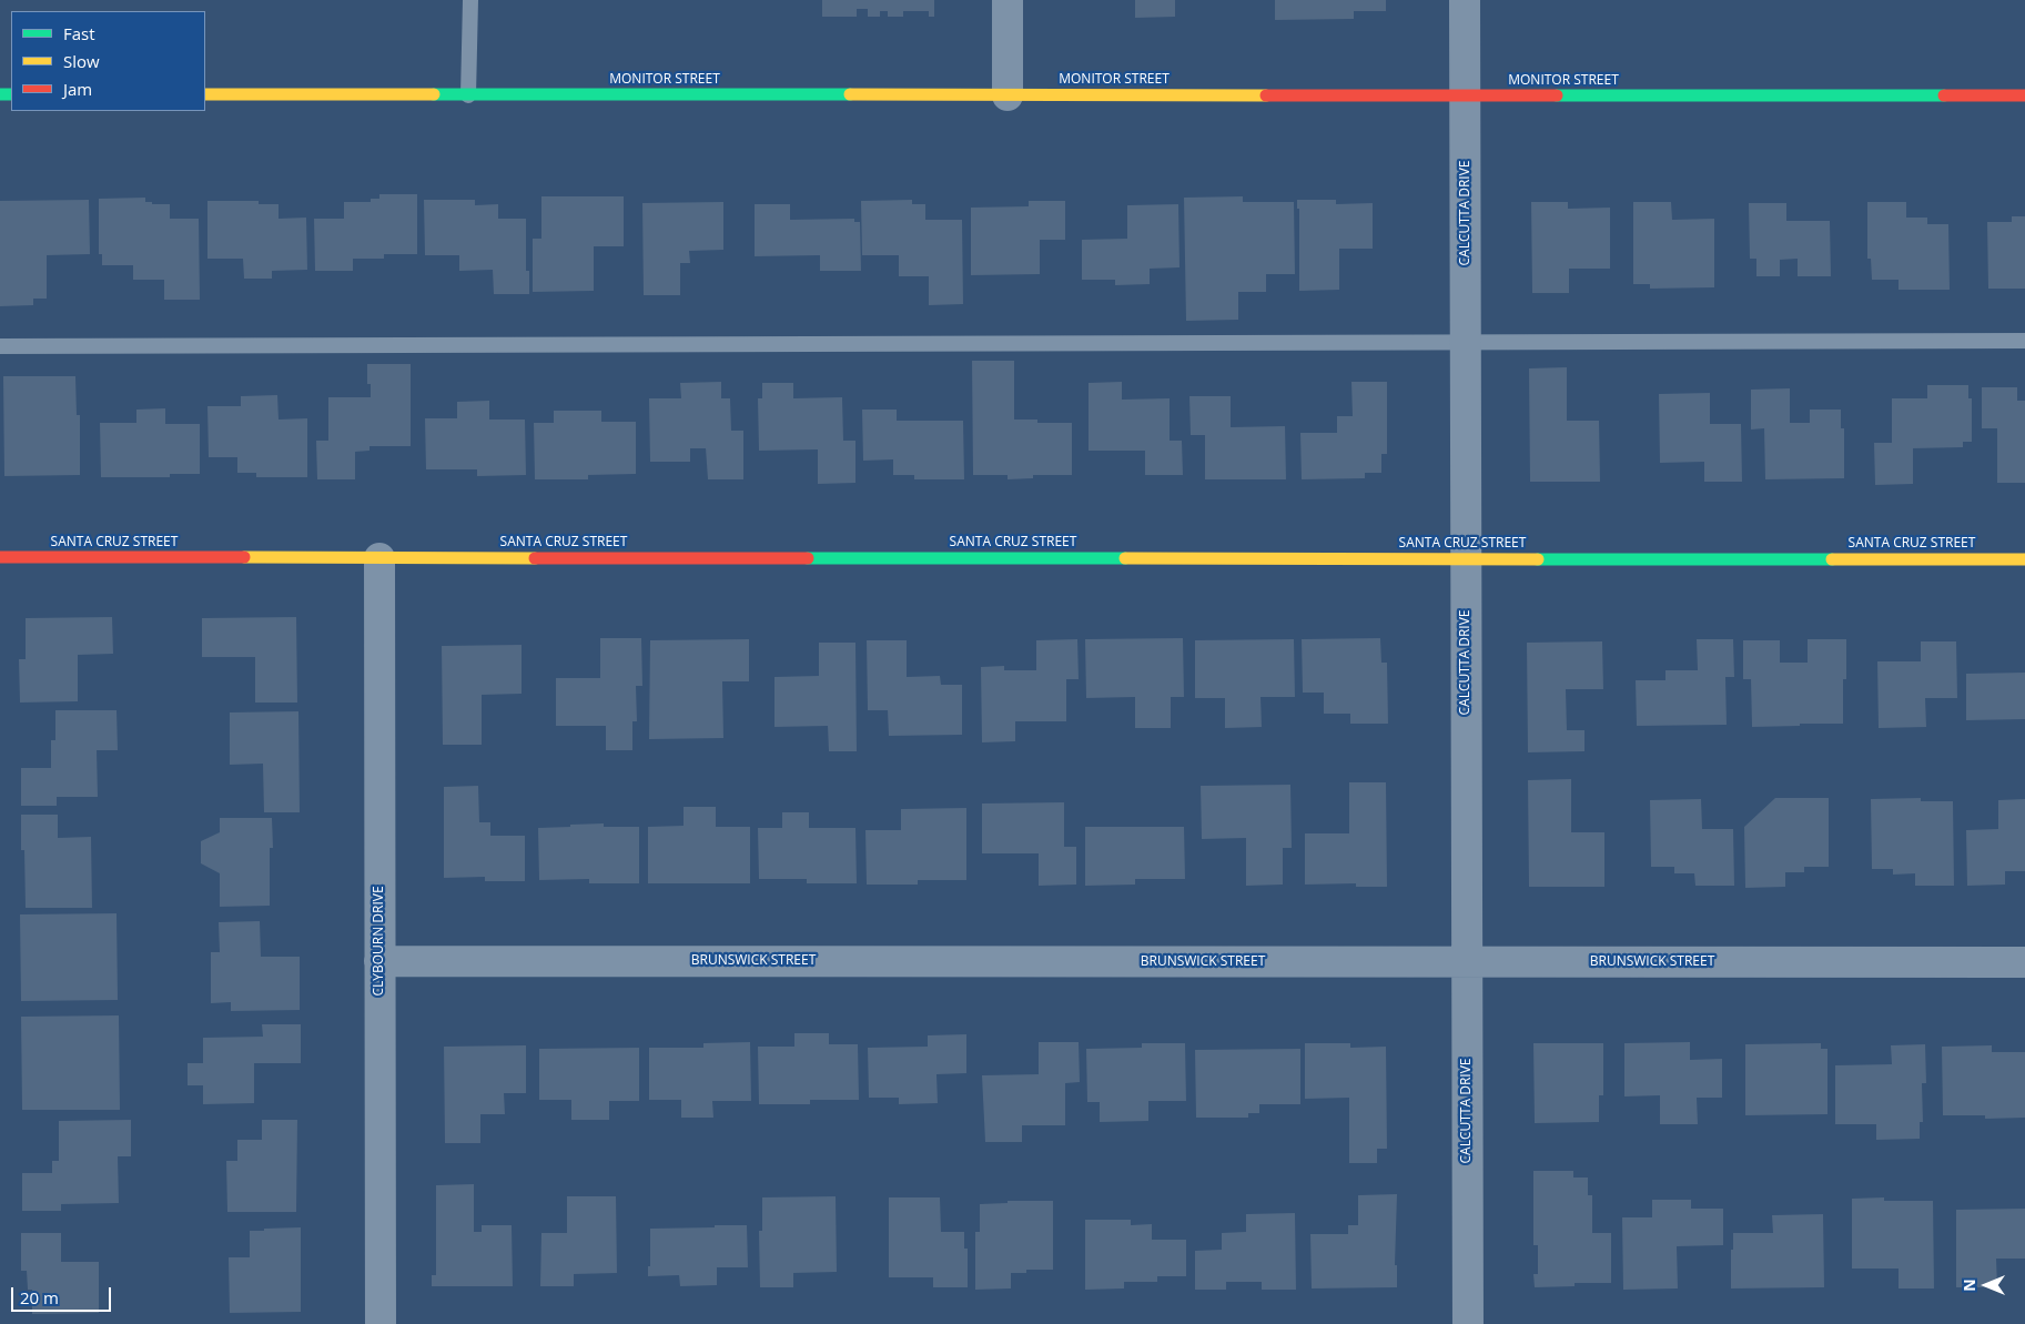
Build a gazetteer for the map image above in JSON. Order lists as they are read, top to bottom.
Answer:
{
  "streets": {
    "street": [
      "MONITOR STREET",
      "CALCUTTA DRIVE",
      "SANTA CRUZ STREET",
      "CLYBOURN DRIVE",
      "BRUNSWICK STREET"
    ]
  },
  "crossings": [
    ["MONITOR STREET", "CALCUTTA DRIVE"],
    ["CALCUTTA DRIVE", "SANTA CRUZ STREET"],
    ["CALCUTTA DRIVE", "BRUNSWICK STREET"],
    ["SANTA CRUZ STREET", "CLYBOURN DRIVE"],
    ["CLYBOURN DRIVE", "BRUNSWICK STREET"]
  ],
  "legend": ["Fast", "Slow", "Jam"],
  "scale_bar": "20 m",
  "north": "left"
}
